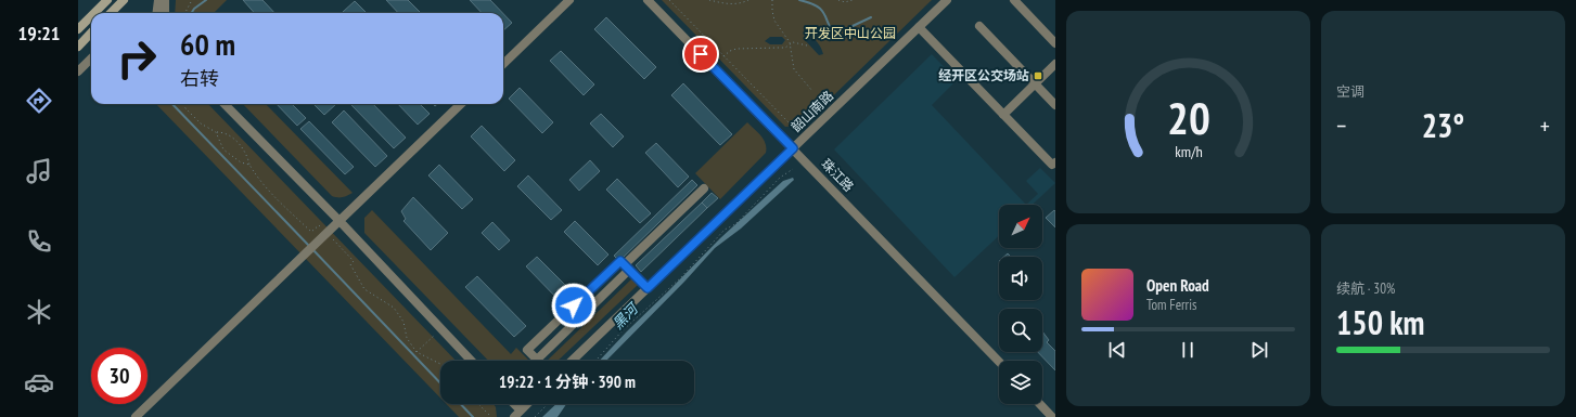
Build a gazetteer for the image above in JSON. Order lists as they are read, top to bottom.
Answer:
{
  "streets": {
    "street": ["韶山南路", "珠江路"]
  },
  "crossings": [
    ["韶山南路", "珠江路"]
  ],
  "water": ["黑河"],
  "parks": ["开发区中山公园"],
  "places": {
    "transit": ["经开区公交场站"]
  },
  "north": "top right",
  "page": {
    "tabs": "19:21",
    "tile": [
      "空调",
      ["续航 · 30%", "150 km"]
    ],
    "turn": ["60 m", "右转"],
    "heat": ["−", "23°", "+"],
    "song": ["Open Road", "Tom Ferris"],
    "limit": "30",
    "trip": "19:22 · 1 分钟 · 390 m",
    "gauge": ["20", "km/h"]
  }
}
